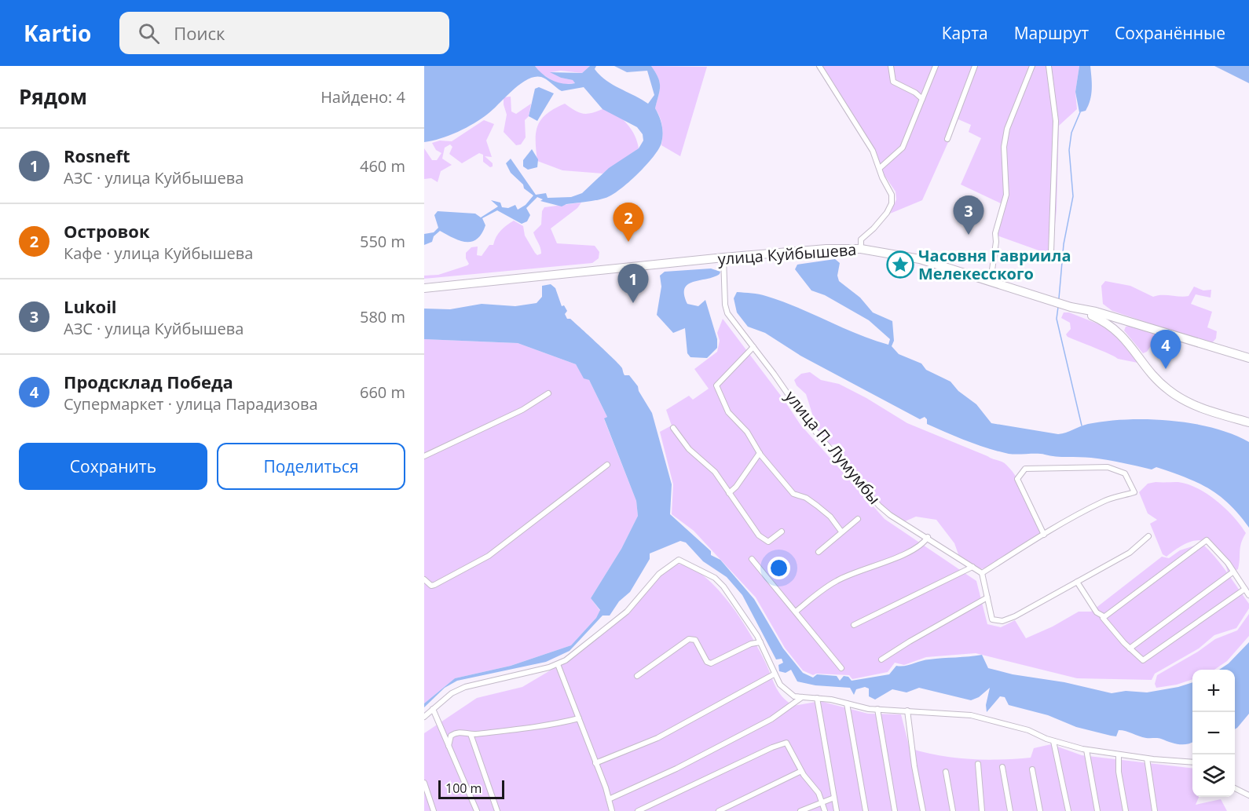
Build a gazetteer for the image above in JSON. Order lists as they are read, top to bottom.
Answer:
{
  "streets": {
    "highway": ["улица Куйбышева"],
    "street": ["улица П. Лумумбы"]
  },
  "crossings": [
    ["улица Куйбышева", "улица П. Лумумбы"]
  ],
  "places": {
    "place": ["Часовня Гавриила Мелекесского"]
  },
  "scale_bar": "100 m",
  "page": {
    "header": "Kartio",
    "search": "Поиск",
    "nav": ["Карта", "Маршрут", "Сохранённые"],
    "heading": ["Рядом", "Найдено: 4"],
    "list": [
      {
        "mark": "1",
        "name": "Rosneft",
        "note": "АЗС · улица Куйбышева",
        "value": "460 m"
      },
      {
        "mark": "2",
        "name": "Островок",
        "note": "Кафе · улица Куйбышева",
        "value": "550 m"
      },
      {
        "mark": "3",
        "name": "Lukoil",
        "note": "АЗС · улица Куйбышева",
        "value": "580 m"
      },
      {
        "mark": "4",
        "name": "Продсклад Победа",
        "note": "Супермаркет · улица Парадизова",
        "value": "660 m"
      }
    ],
    "pins": [
      "3",
      "2",
      "1",
      "4"
    ],
    "buttons": ["Сохранить", "Поделиться"],
    "map_buttons": ["+", "−"],
    "scale": "100 m"
  }
}
